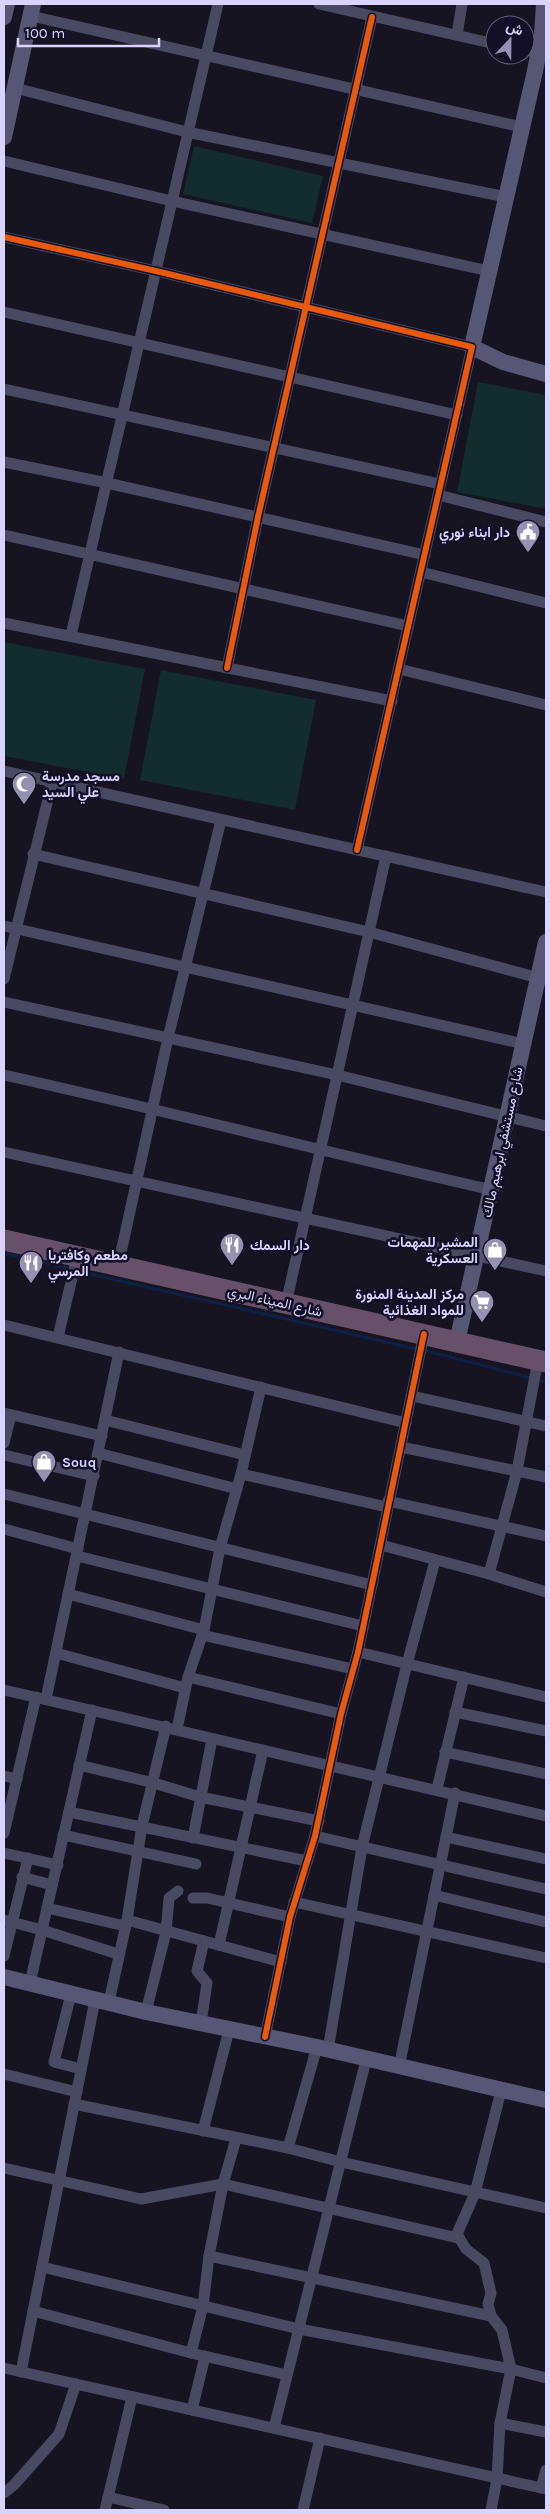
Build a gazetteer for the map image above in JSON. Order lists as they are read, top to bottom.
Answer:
{
  "streets": {
    "highway": ["شارع الميناء البري"],
    "street": ["شارع مستشفي ابرهيم مالك"]
  },
  "crossings": [
    ["شارع مستشفي ابرهيم مالك", "شارع الميناء البري"]
  ],
  "places": {
    "public building": ["دار ابناء نوري"],
    "mosque": ["مسجد مدرسة علي السيد"],
    "restaurant": ["دار السمك", "مطعم وكافتريا المرسي"],
    "shop": ["المشير للمهمات العسكرية", "Souq"],
    "supermarket": ["مركز المدينة المنورة للمواد الغذائية"]
  },
  "scale_bar": "100 m",
  "north": "top"
}
